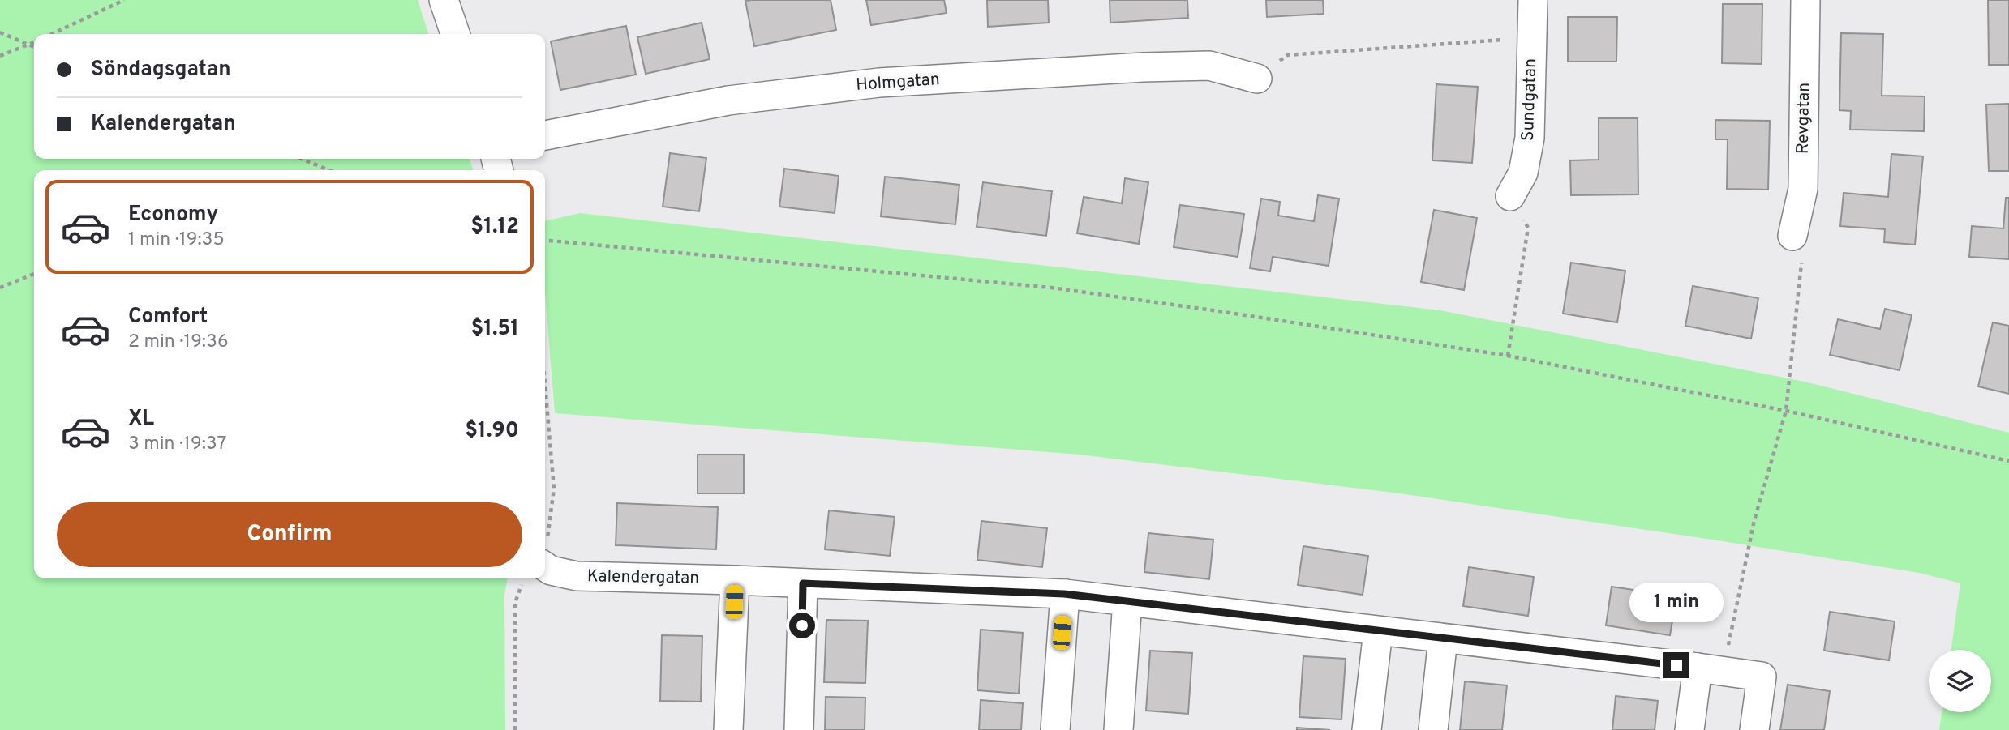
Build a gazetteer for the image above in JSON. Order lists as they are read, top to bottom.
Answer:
{
  "streets": {
    "street": [
      "Holmgatan",
      "Sundgatan",
      "Revgatan",
      "Kalendergatan"
    ]
  },
  "page": {
    "banner": ["Söndagsgatan", "Kalendergatan"],
    "list": [
      {
        "name": "Economy",
        "note": "1 min · 19:35",
        "value": "$1.12"
      },
      {
        "name": "Comfort",
        "note": "2 min · 19:36",
        "value": "$1.51"
      },
      {
        "name": "XL",
        "note": "3 min · 19:37",
        "value": "$1.90"
      }
    ],
    "buttons": "Confirm",
    "bubble": "1 min"
  }
}
